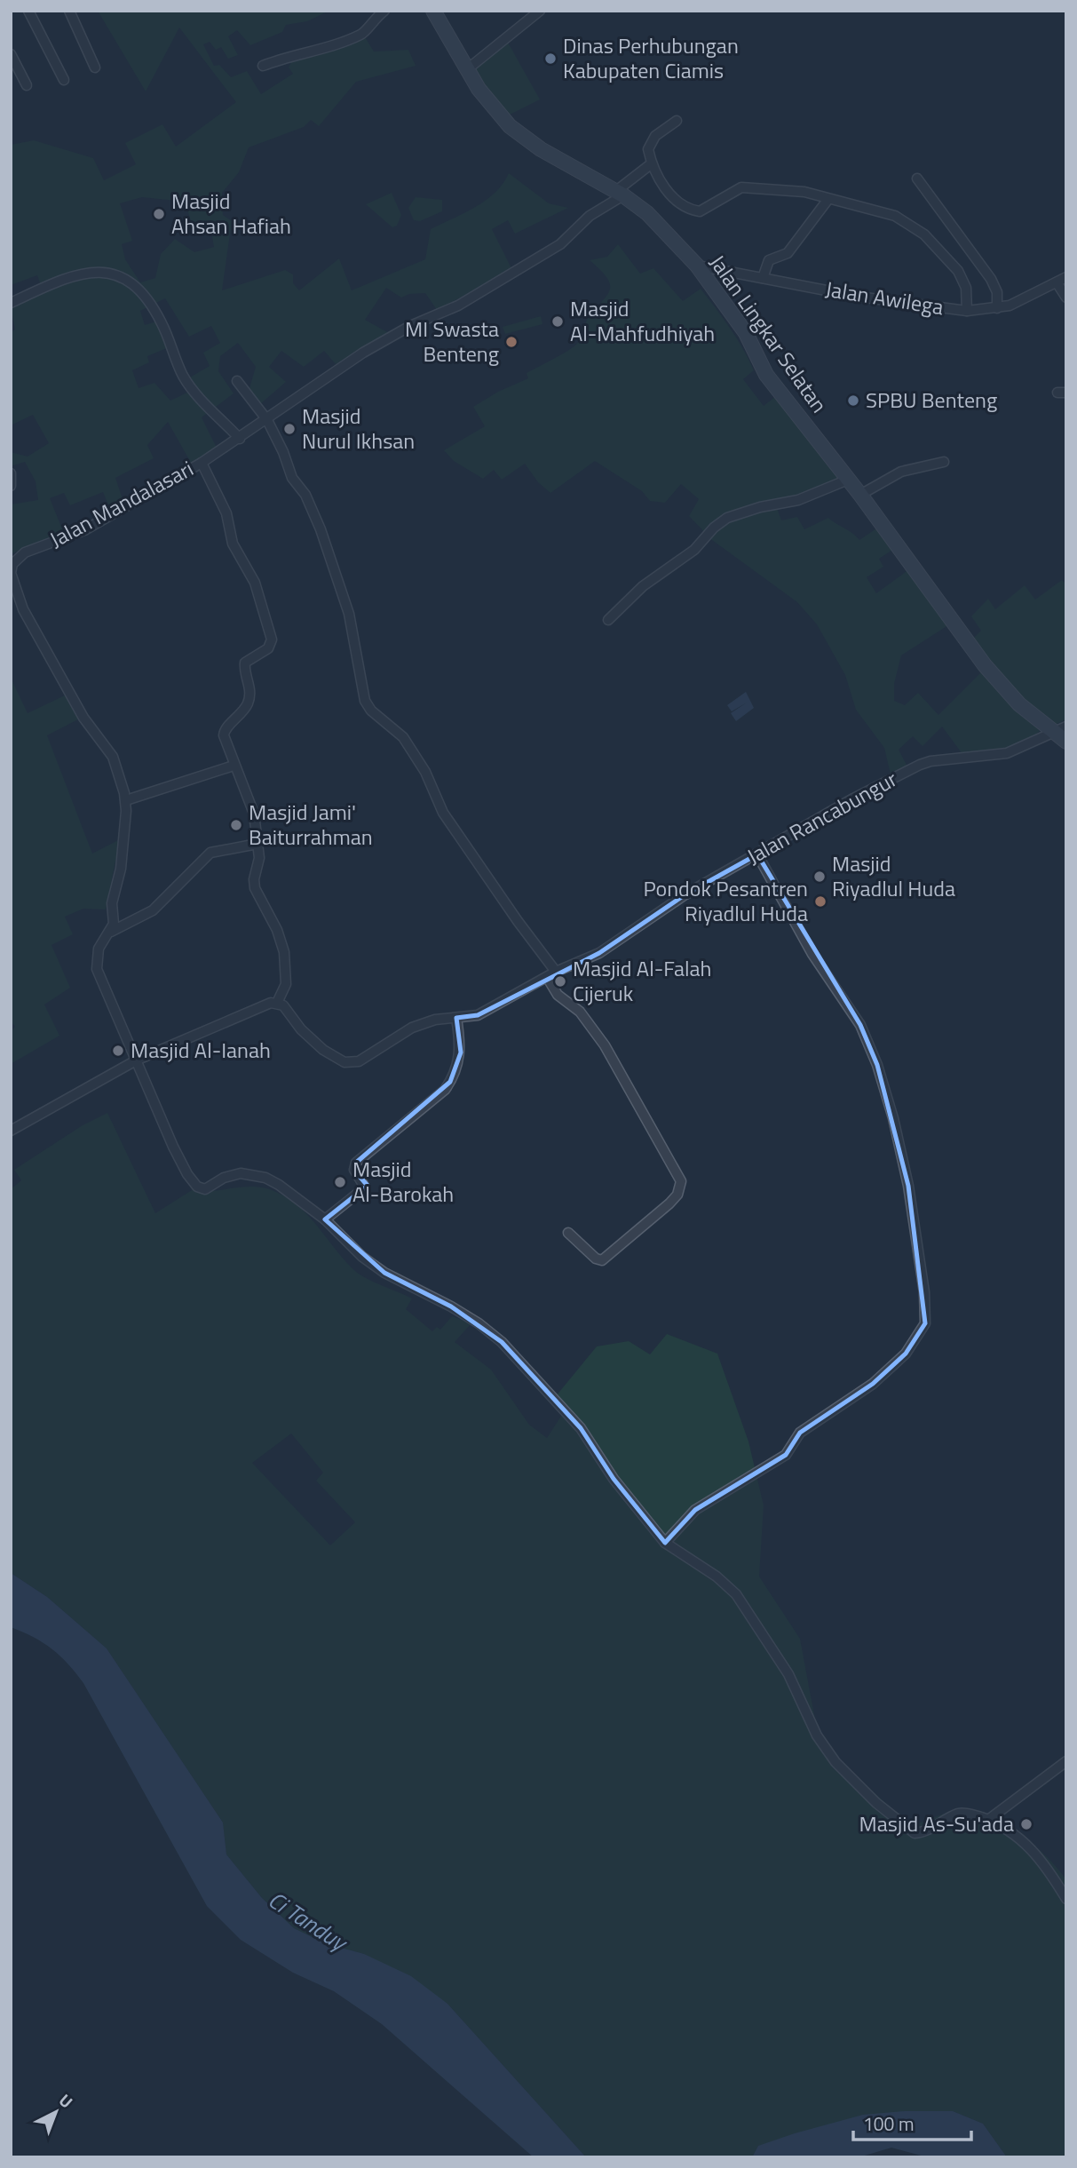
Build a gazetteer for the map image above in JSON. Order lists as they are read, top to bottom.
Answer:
{
  "streets": {
    "street": [
      "Jalan Awilega",
      "Jalan Lingkar Selatan",
      "Jalan Mandalasari",
      "Jalan Rancabungur"
    ]
  },
  "crossings": [
    ["Jalan Awilega", "Jalan Lingkar Selatan"],
    ["Jalan Lingkar Selatan", "Jalan Mandalasari"],
    ["Jalan Lingkar Selatan", "Jalan Rancabungur"]
  ],
  "water": ["Ci Tanduy"],
  "places": [
    "Dinas Perhubungan Kabupaten Ciamis",
    "Masjid Ahsan Hafiah",
    "Masjid Al-Mahfudhiyah",
    "MI Swasta Benteng",
    "SPBU Benteng",
    "Masjid Nurul Ikhsan",
    "Masjid Jami' Baiturrahman",
    "Masjid Riyadlul Huda",
    "Pondok Pesantren Riyadlul Huda",
    "Masjid Al-Falah Cijeruk",
    "Masjid Al-Ianah",
    "Masjid Al-Barokah",
    "Masjid As-Su'ada"
  ],
  "scale_bar": "100 m",
  "north": "top right"
}
